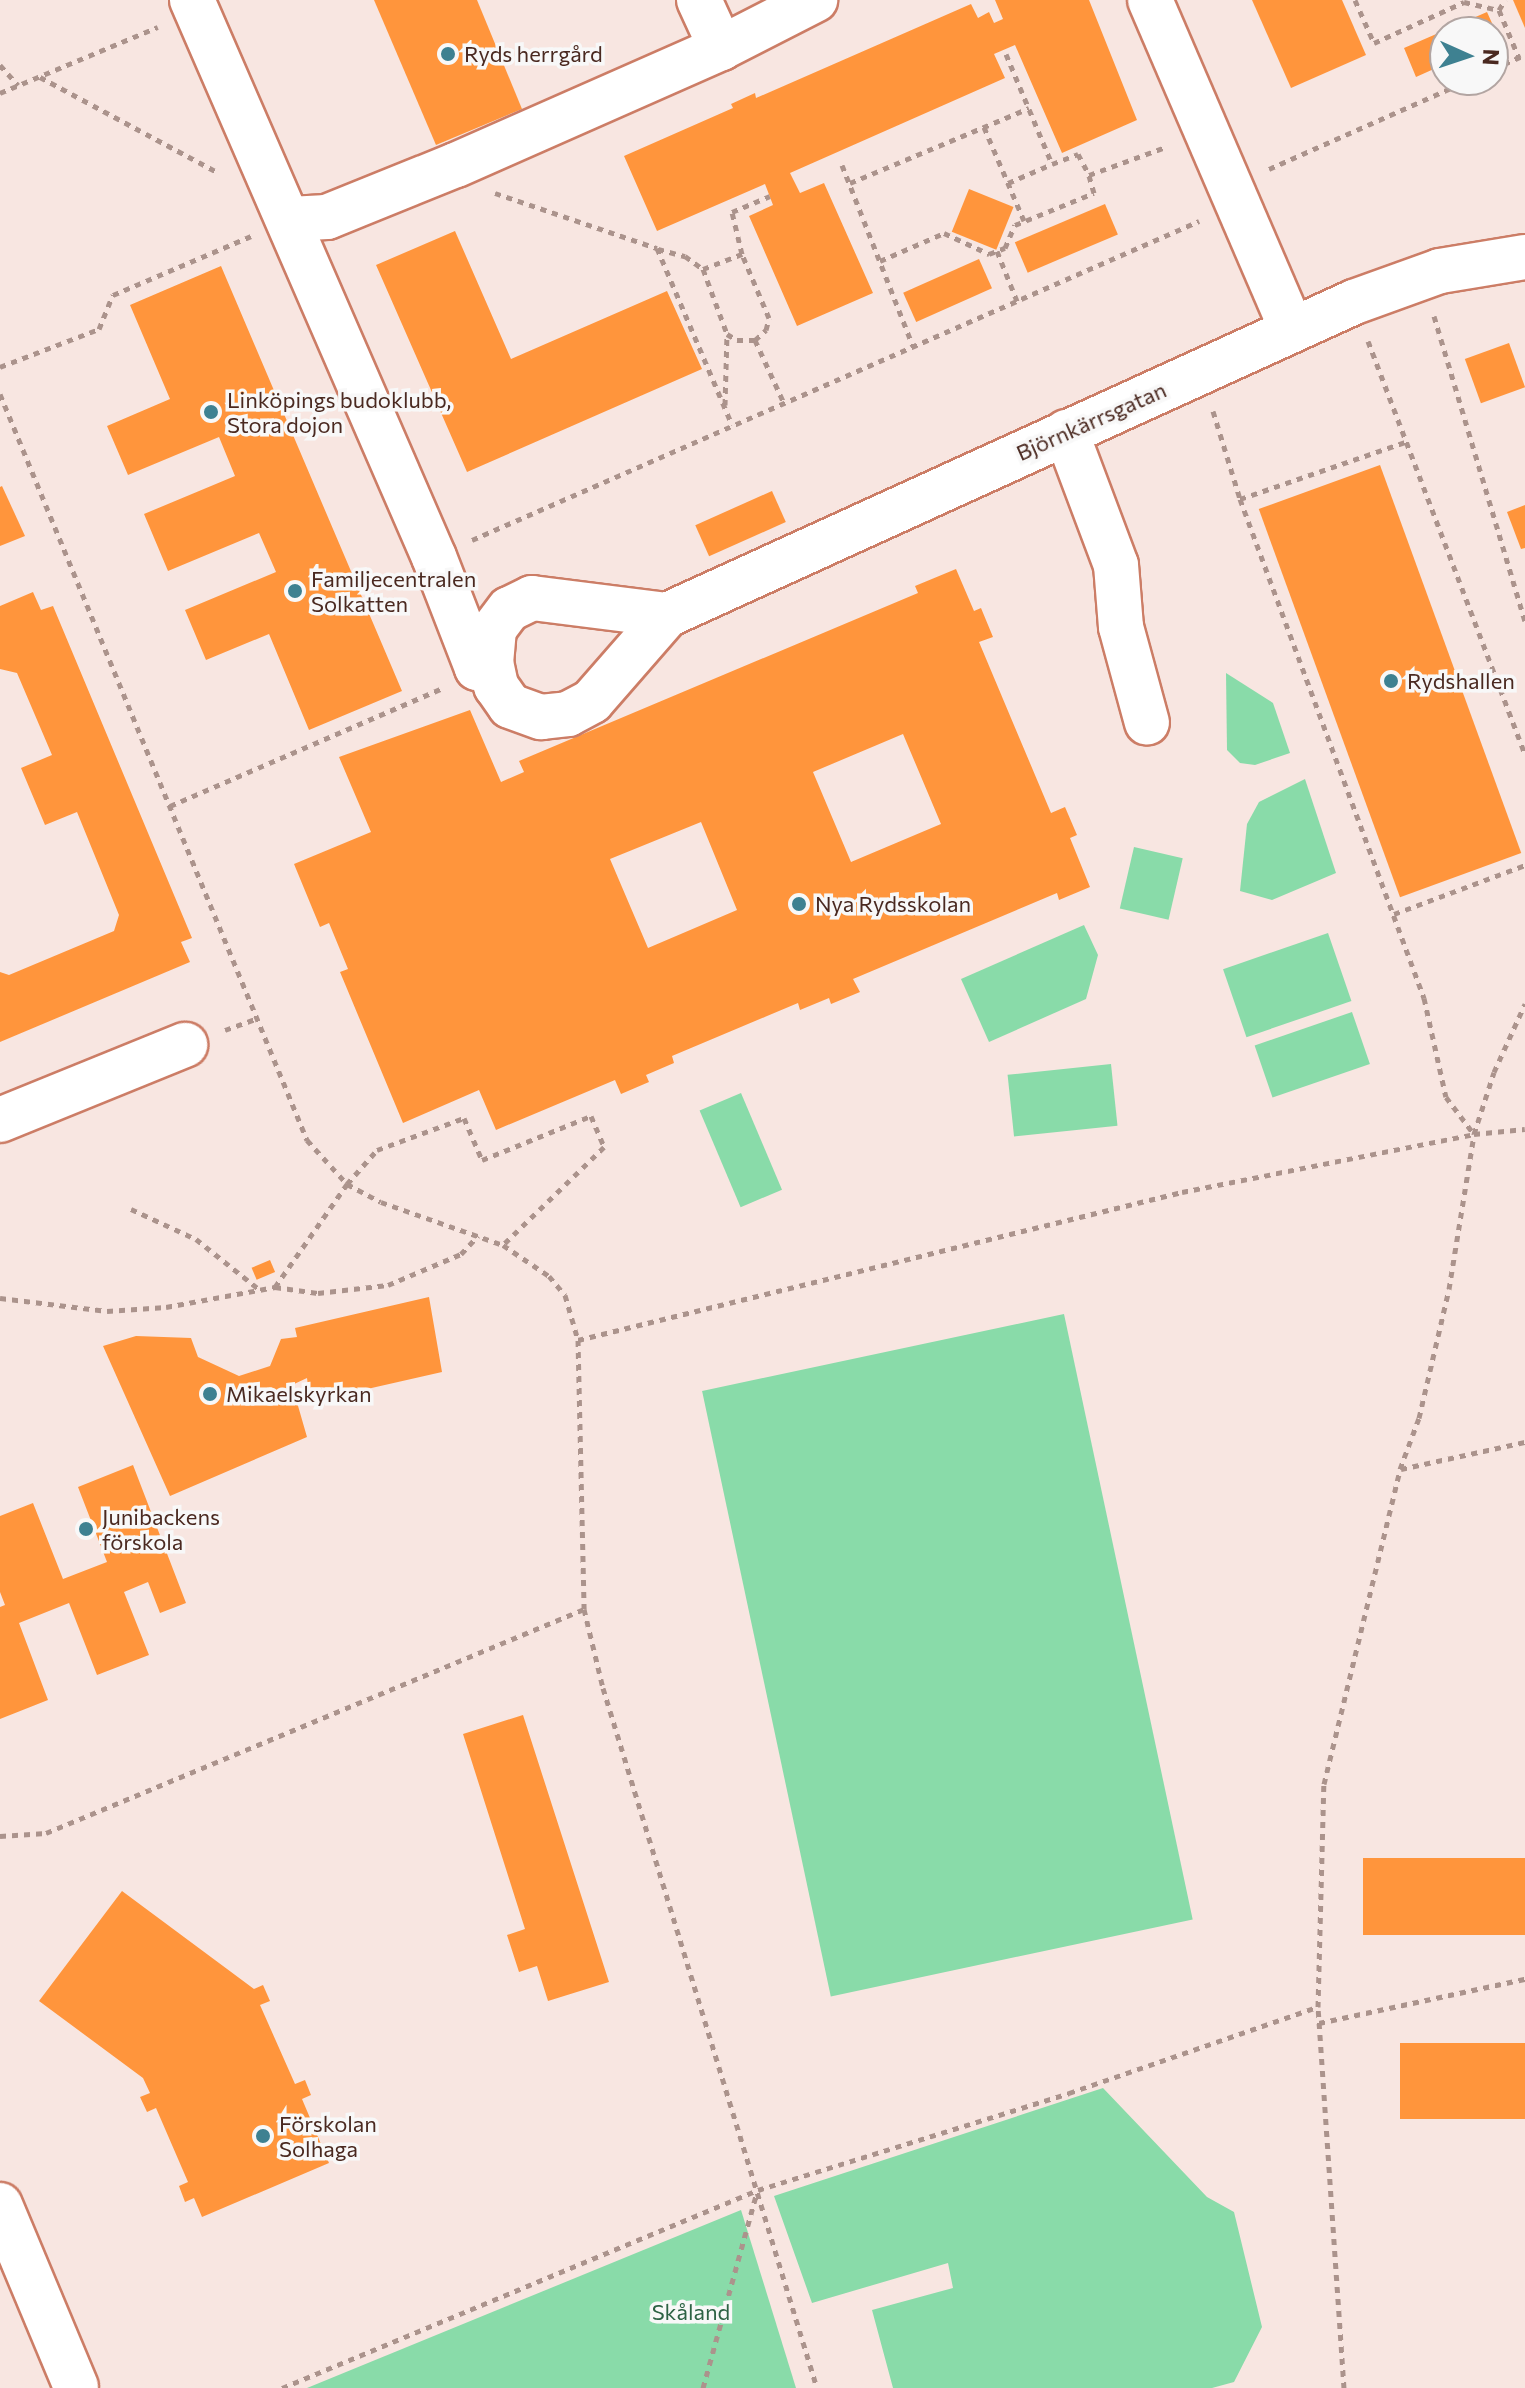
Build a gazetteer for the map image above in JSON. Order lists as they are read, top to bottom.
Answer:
{
  "streets": {
    "street": ["Björnkärrsgatan"]
  },
  "parks": ["Skåland"],
  "places": [
    "Ryds herrgård",
    "Linköpings budoklubb, Stora dojon",
    "Familjecentralen Solkatten",
    "Rydshallen",
    "Nya Rydsskolan",
    "Mikaelskyrkan",
    "Junibackens förskola",
    "Förskolan Solhaga"
  ],
  "north": "right"
}
